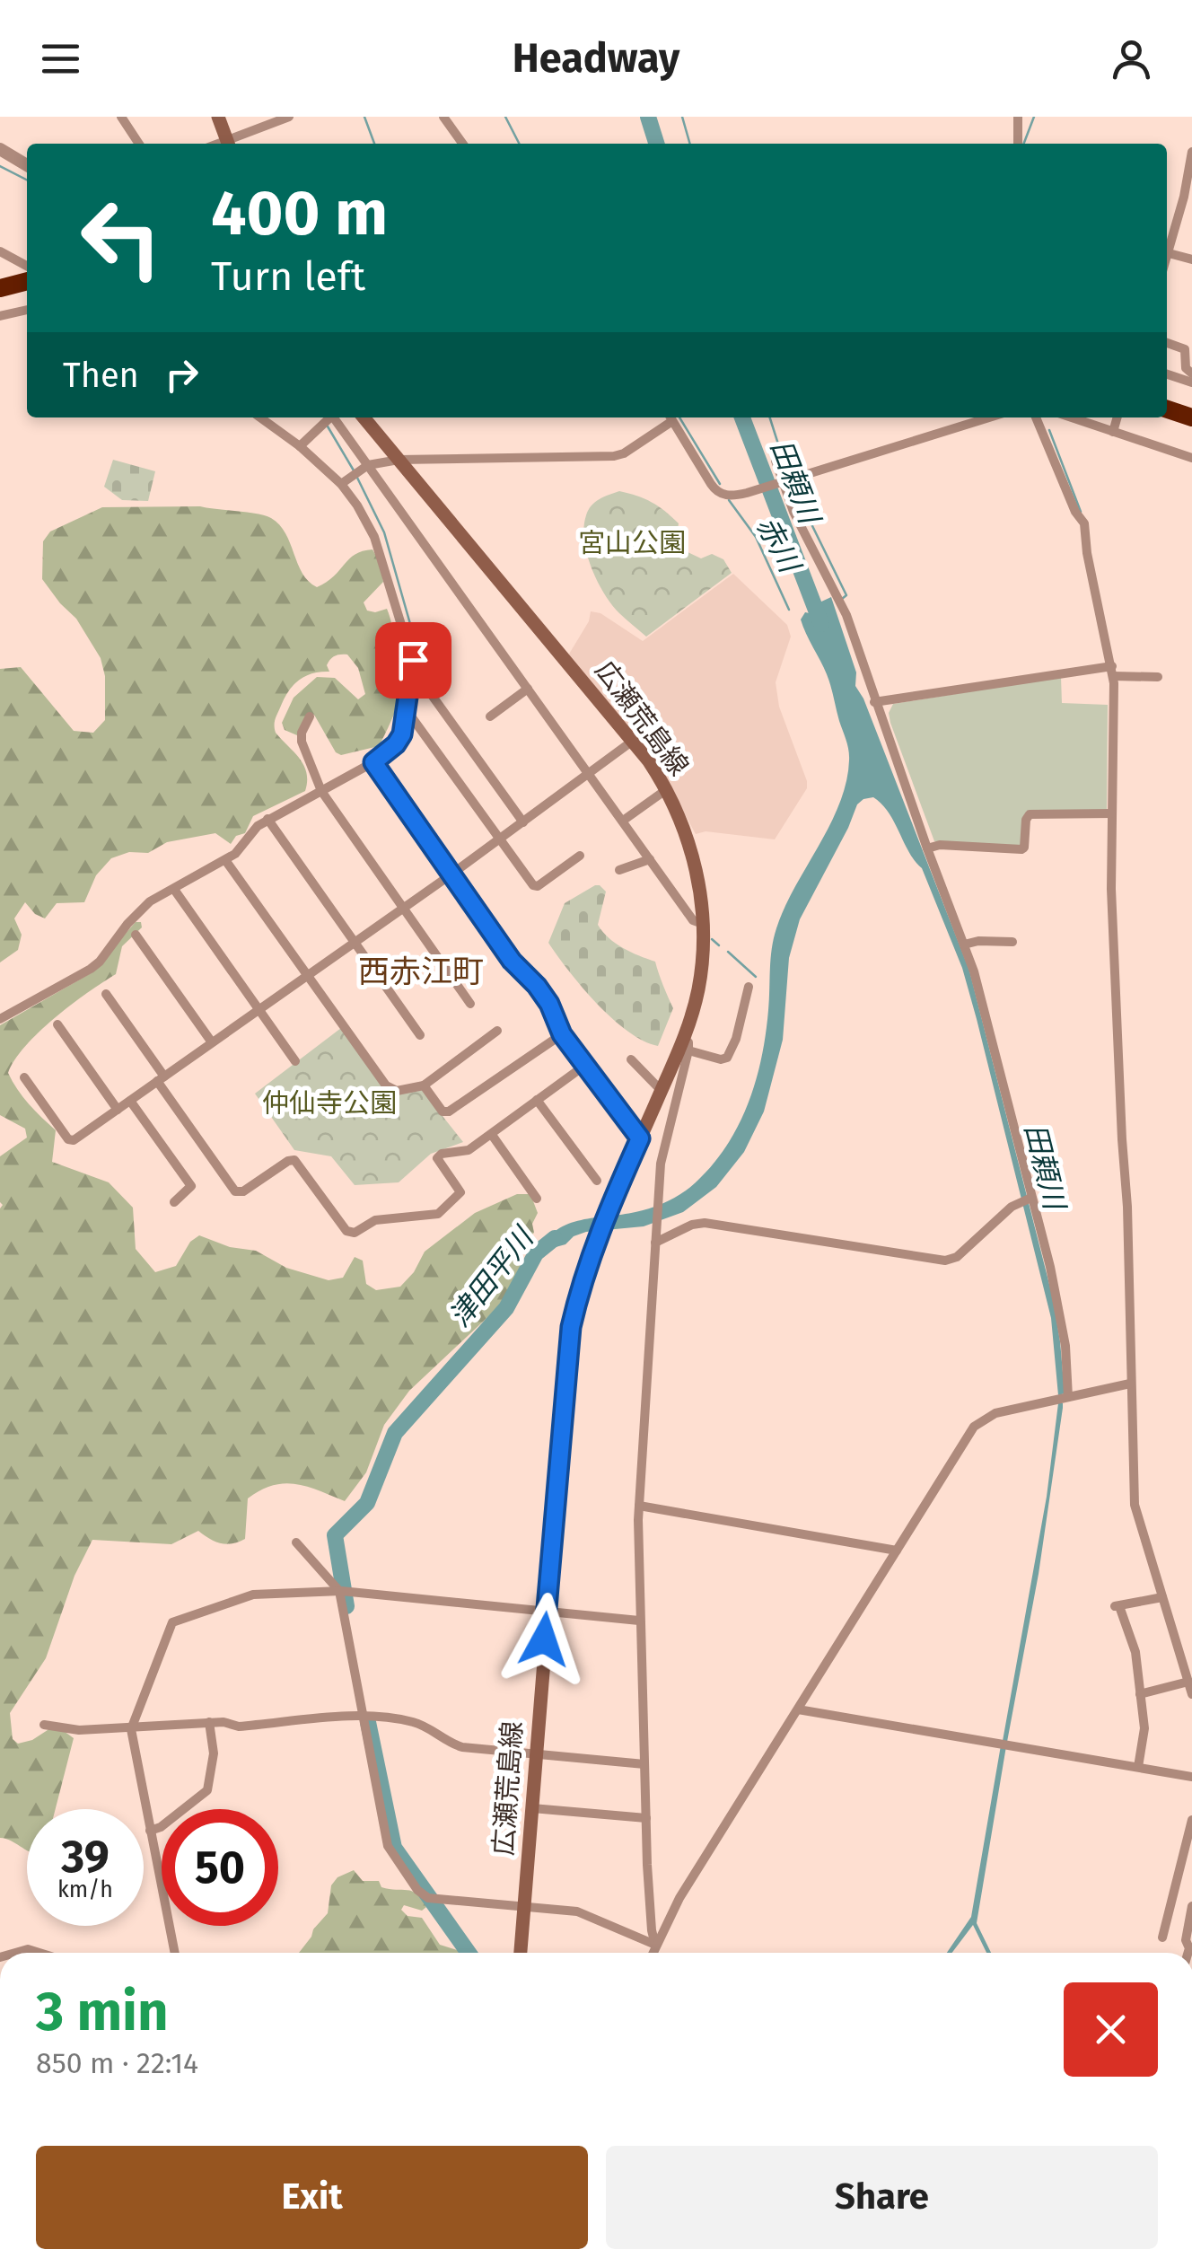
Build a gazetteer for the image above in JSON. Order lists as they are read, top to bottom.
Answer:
{
  "streets": {
    "main road": ["広瀬荒島線"]
  },
  "districts": ["西赤江町"],
  "water": ["田頼川", "赤川", "津田平川"],
  "parks": ["宮山公園", "仲仙寺公園"],
  "page": {
    "header": "Headway",
    "turn": ["400 m", "Turn left"],
    "then": "Then",
    "speed": "39 km/h",
    "limit": "50",
    "heading": ["3 min", "850 m · 22:14"],
    "buttons": ["Exit", "Share"]
  }
}
